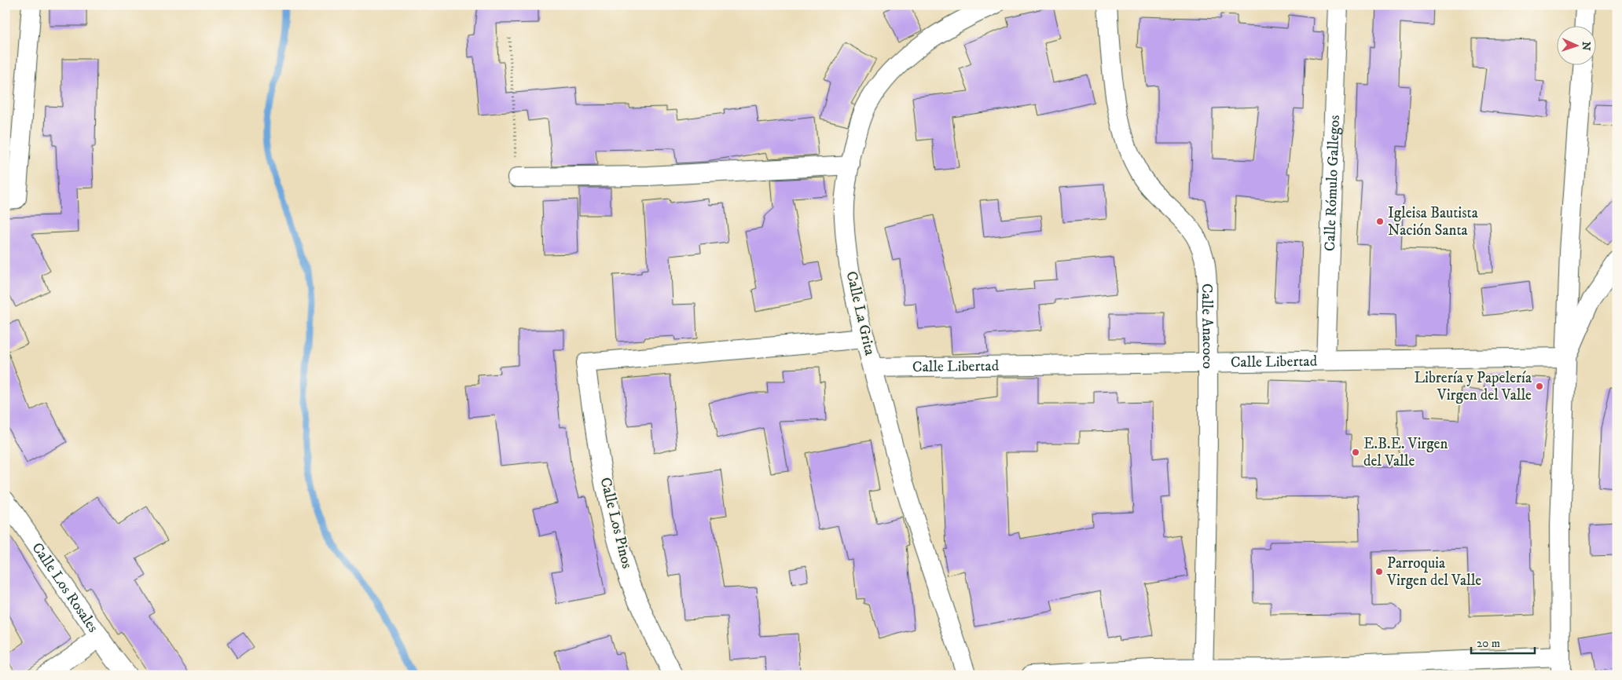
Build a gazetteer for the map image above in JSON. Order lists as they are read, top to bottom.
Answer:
{
  "streets": {
    "street": [
      "Calle Rómulo Gallegos",
      "Calle La Grita",
      "Calle Anacoco",
      "Calle Libertad",
      "Calle Los Pinos",
      "Calle Los Rosales"
    ]
  },
  "crossings": [
    ["Calle Rómulo Gallegos", "Calle Libertad"],
    ["Calle La Grita", "Calle Libertad"],
    ["Calle La Grita", "Calle Los Pinos"],
    ["Calle Anacoco", "Calle Libertad"]
  ],
  "places": [
    "Igleisa Bautista Nación Santa",
    "Librería y Papelería Virgen del Valle",
    "E.B.E. Virgen del Valle",
    "Parroquia Virgen del Valle"
  ],
  "scale_bar": "20 m",
  "north": "right"
}
